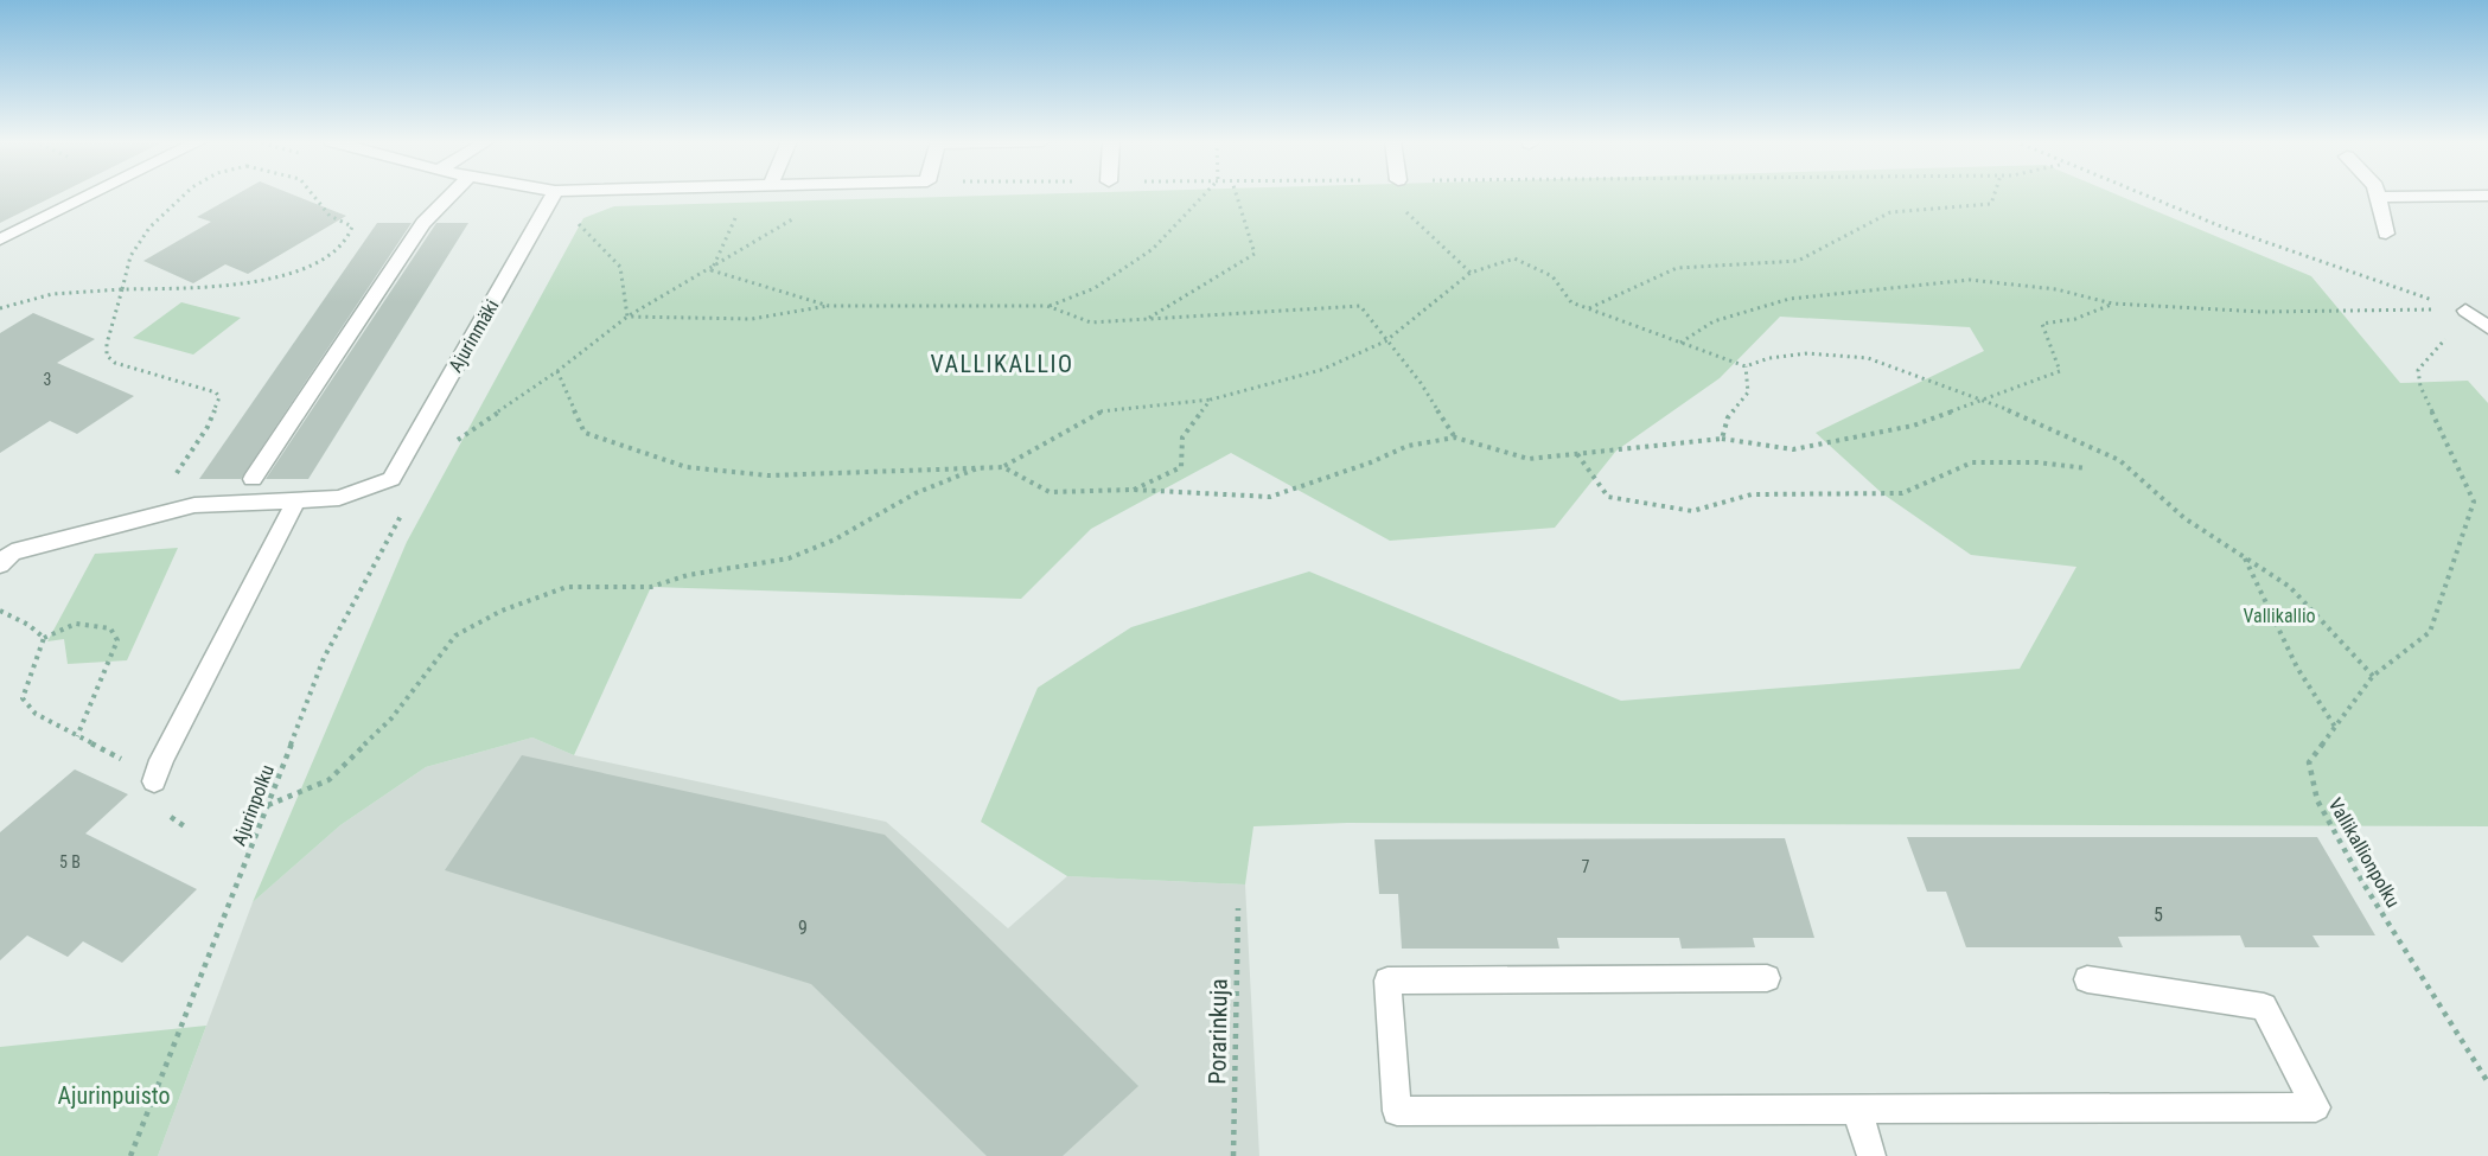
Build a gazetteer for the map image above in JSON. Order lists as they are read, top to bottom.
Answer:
{
  "streets": {
    "street": ["Ajurinmäki"],
    "path": ["Ajurinpolku", "Vallikallionpolku", "Porarinkuja"]
  },
  "crossings": [
    ["Ajurinmäki", "Ajurinpolku"]
  ],
  "districts": ["VALLIKALLIO"],
  "parks": ["Vallikallio", "Ajurinpuisto"],
  "house_numbers": [
    "3",
    "5 B",
    "7",
    "5",
    "9"
  ]
}
